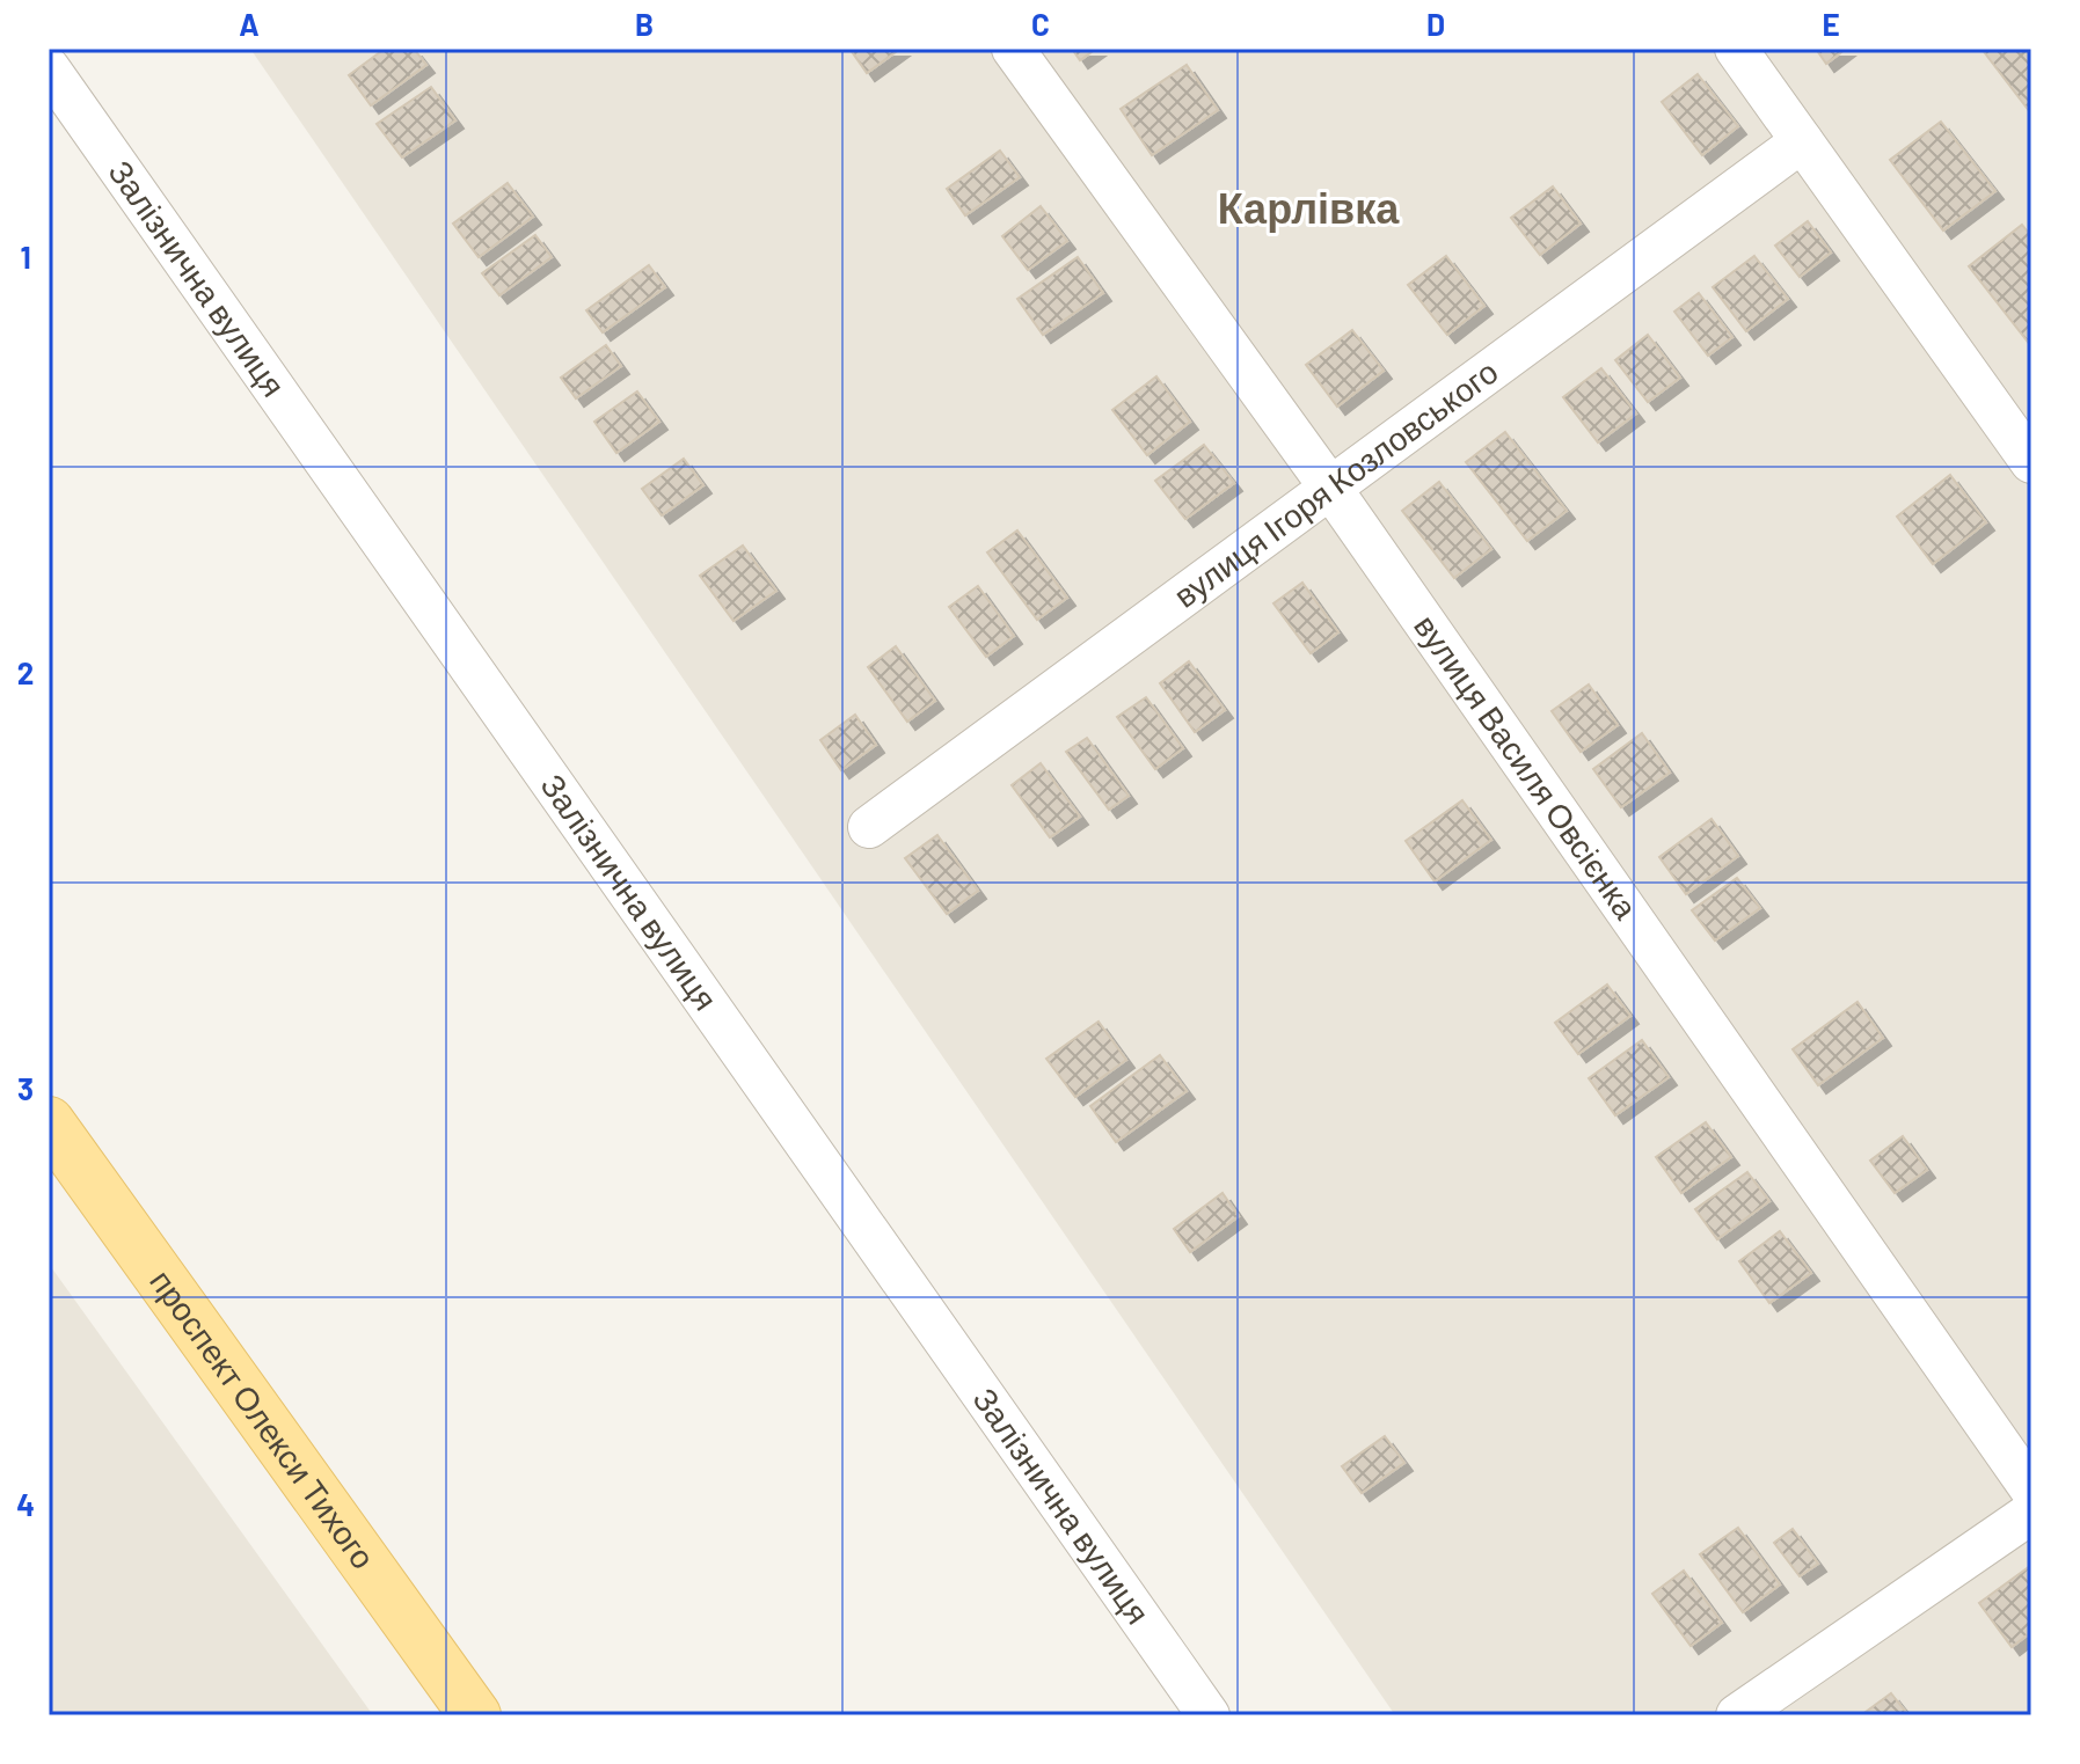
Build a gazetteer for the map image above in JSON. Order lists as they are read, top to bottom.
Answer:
{
  "streets": {
    "main road": ["проспект Олекси Тихого"],
    "street": ["Залізнична вулиця", "вулиця Ігоря Козловського", "вулиця Василя Овсієнка"]
  },
  "crossings": [
    ["вулиця Ігоря Козловського", "вулиця Василя Овсієнка"]
  ],
  "districts": ["Карлівка"],
  "grid": {
    "columns": [
      "A",
      "B",
      "C",
      "D",
      "E"
    ],
    "rows": [
      "1",
      "2",
      "3",
      "4"
    ]
  }
}
